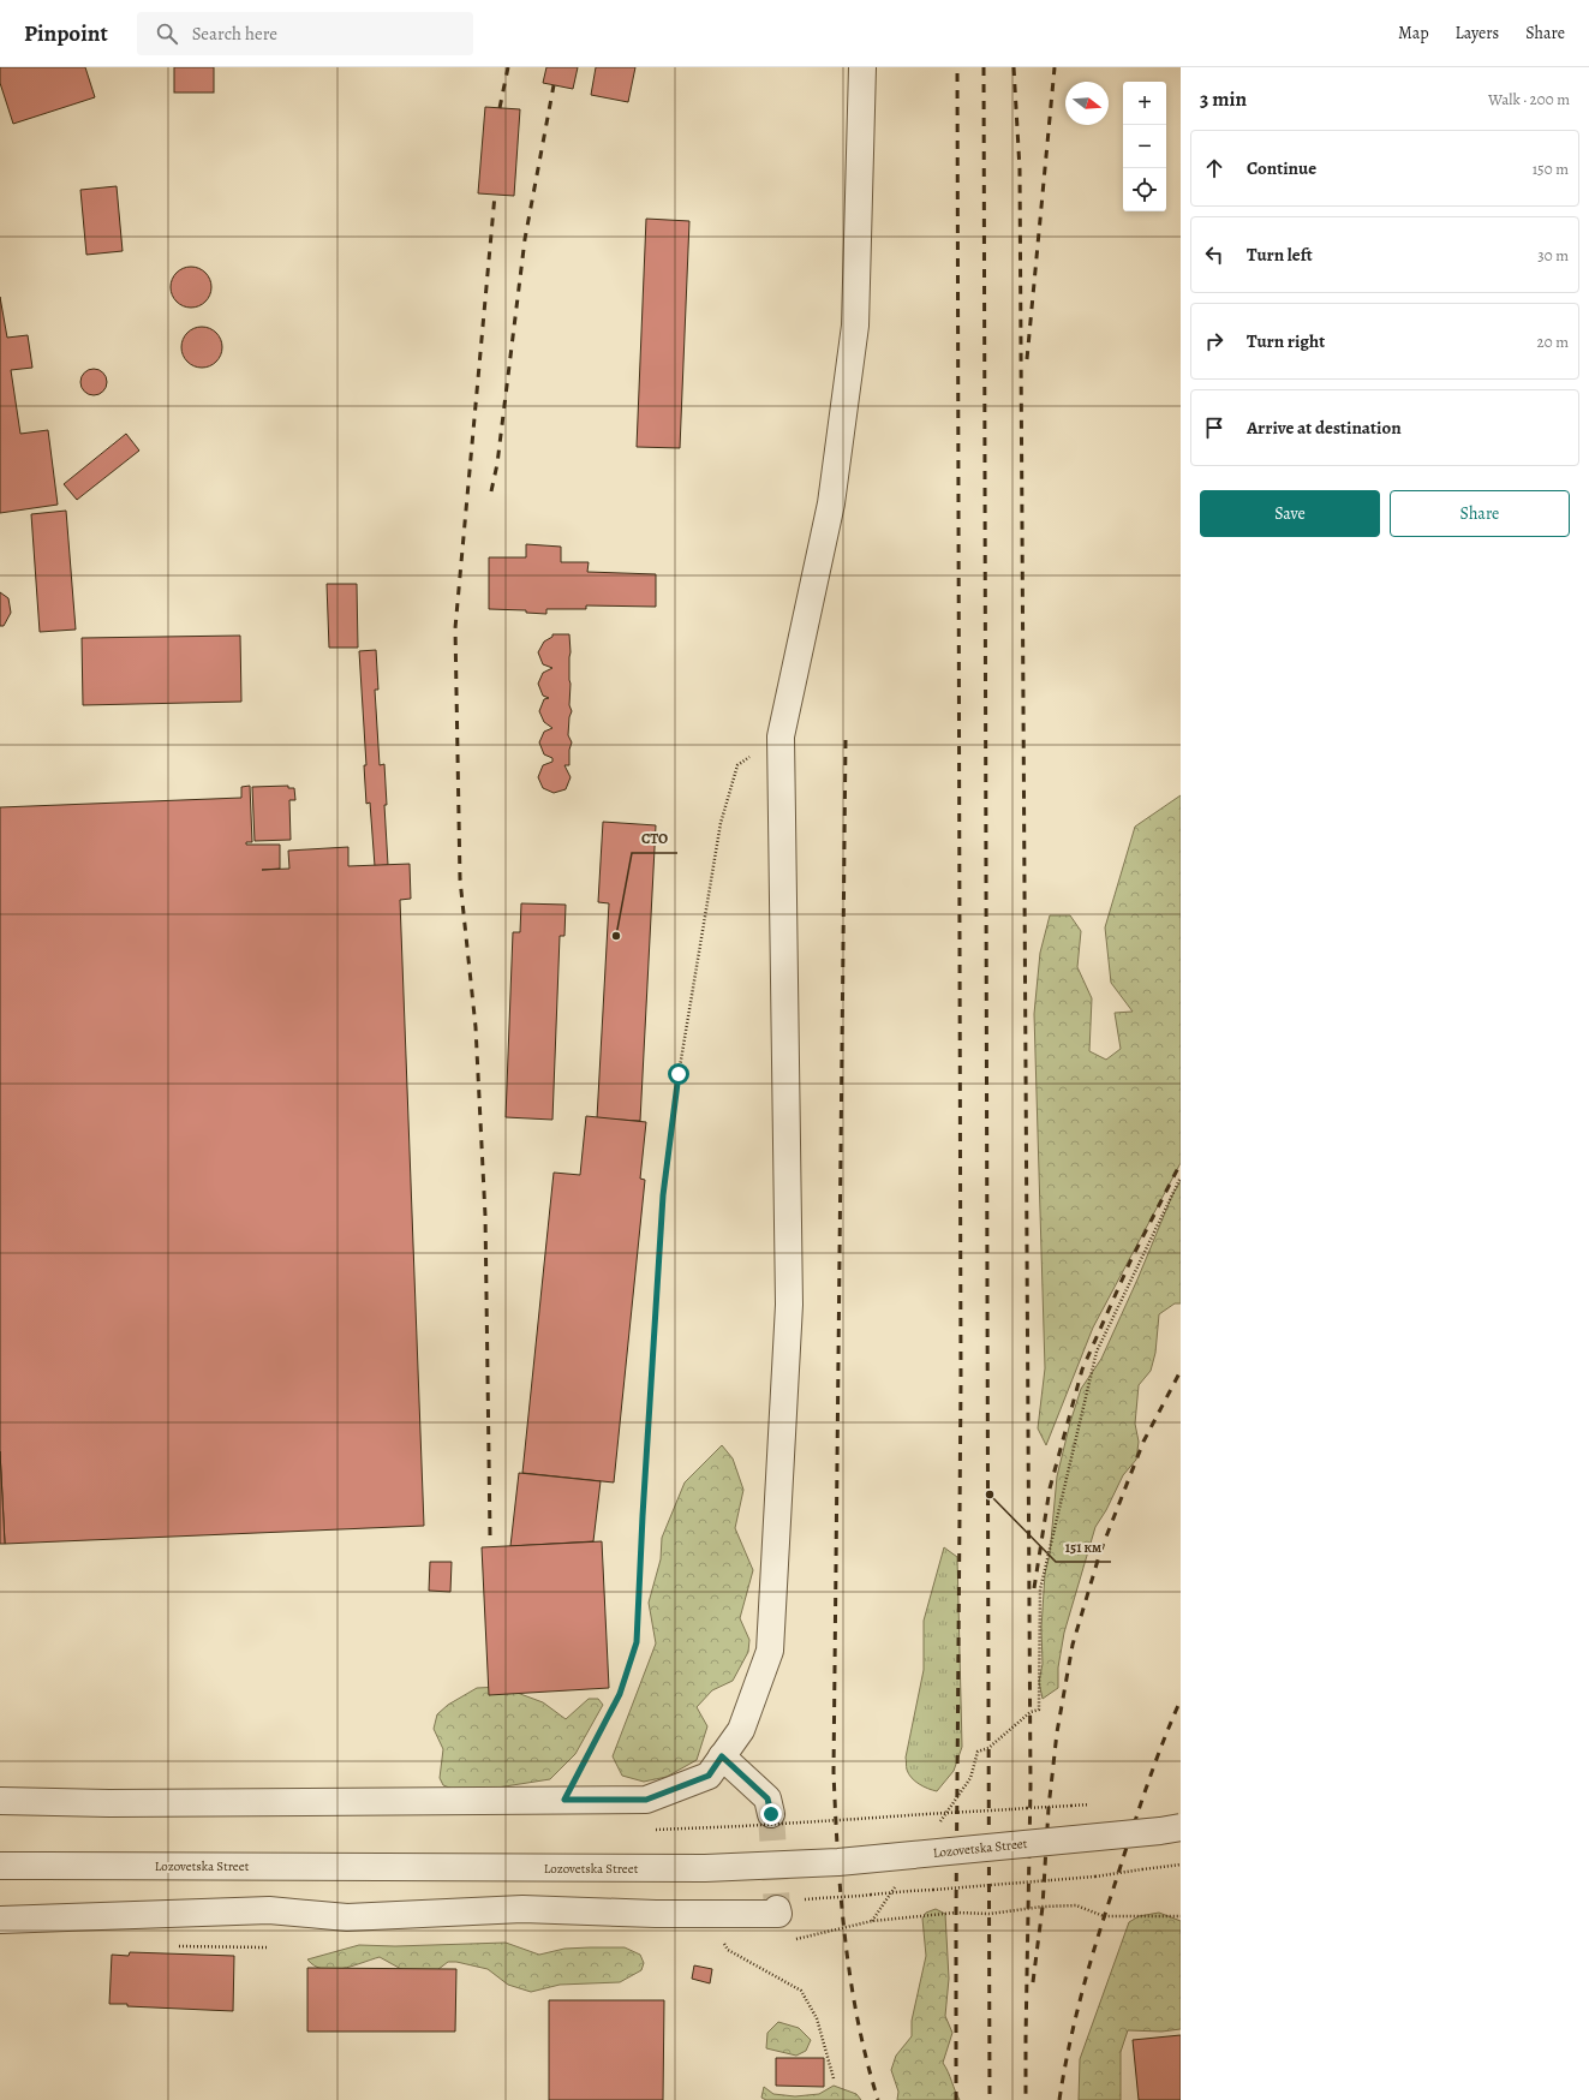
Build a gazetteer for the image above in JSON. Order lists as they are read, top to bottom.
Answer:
{
  "streets": {
    "street": ["Lozovetska Street"]
  },
  "places": ["СТО", "151 км"],
  "north": "right",
  "page": {
    "header": "Pinpoint",
    "search": "Search here",
    "nav": ["Map", "Layers", "Share"],
    "heading": ["3 min", "Walk · 200 m"],
    "map_buttons": ["+", "−"],
    "list": [
      ["Continue", "150 m"],
      ["Turn left", "30 m"],
      ["Turn right", "20 m"],
      "Arrive at destination"
    ],
    "buttons": ["Save", "Share"]
  }
}
